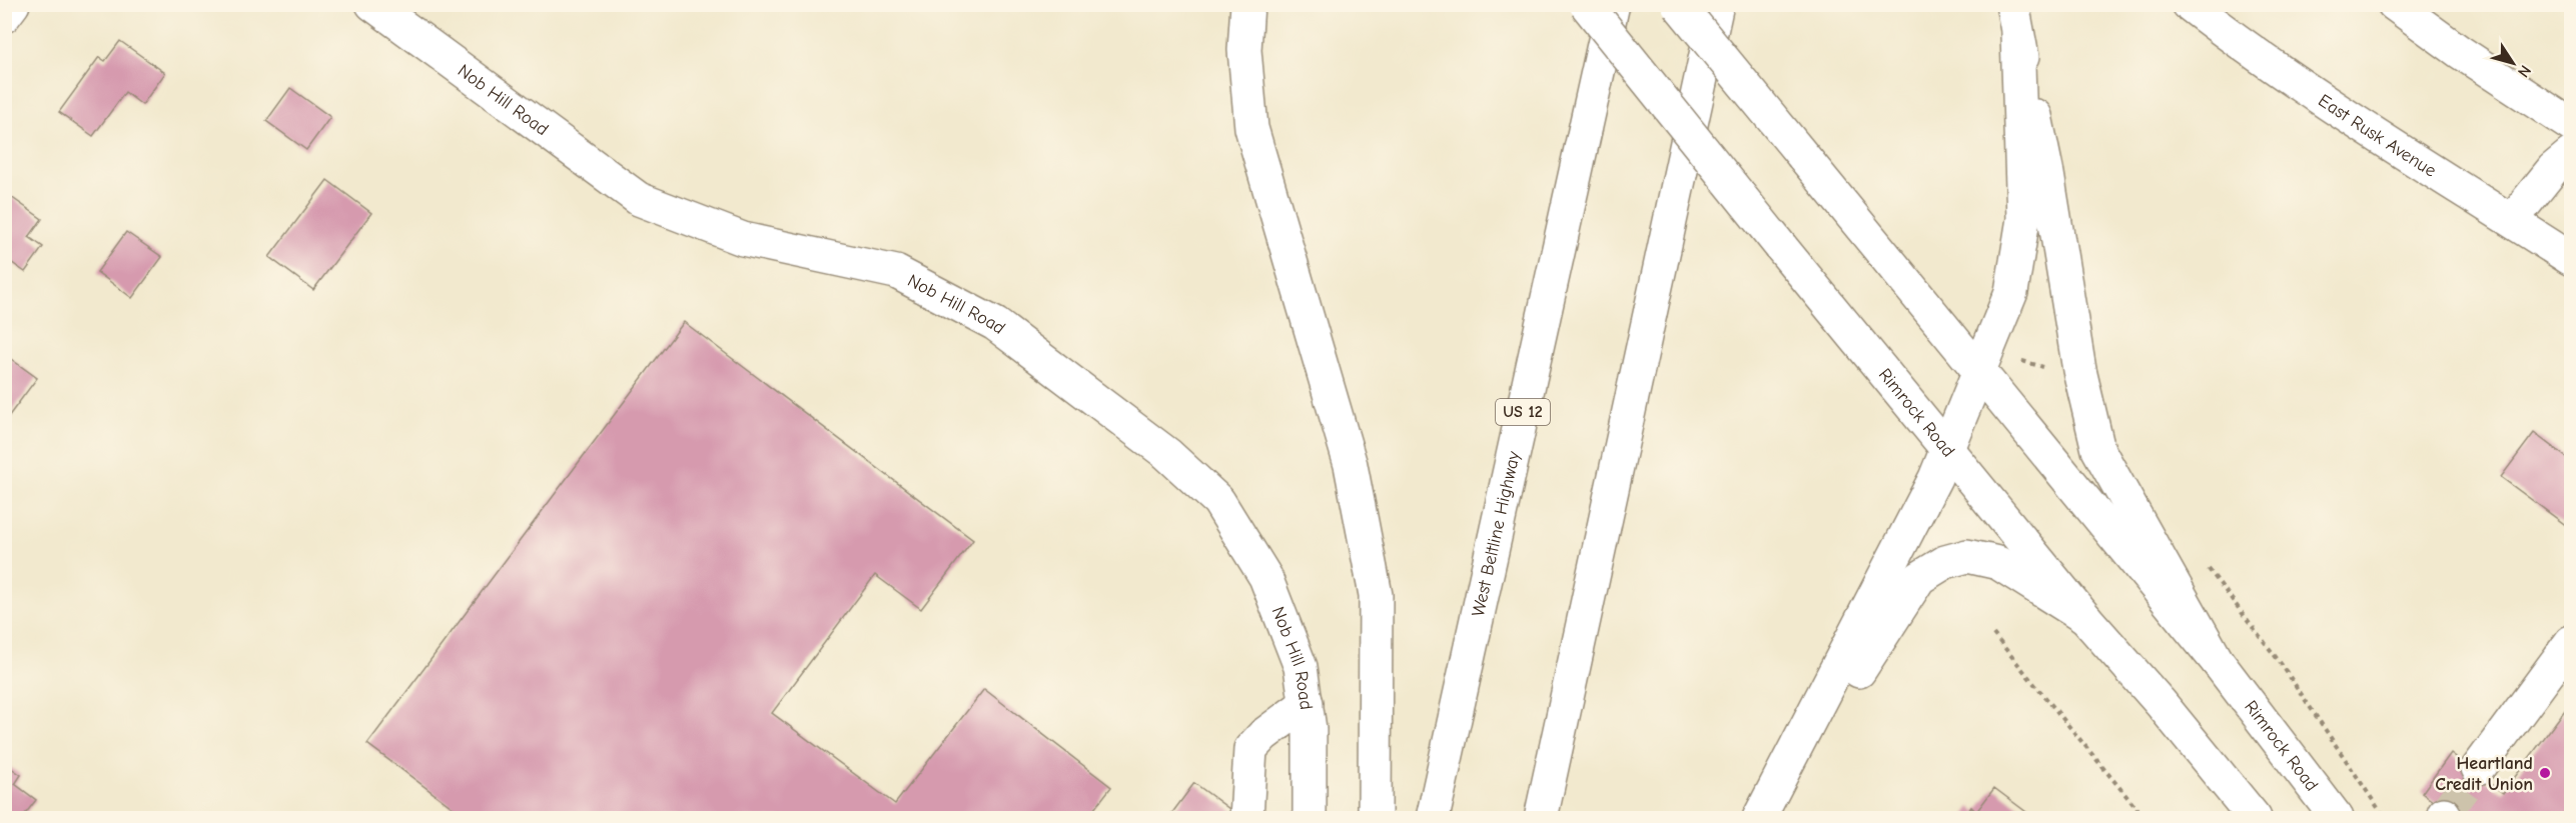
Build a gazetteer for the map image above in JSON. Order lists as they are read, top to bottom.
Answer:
{
  "streets": {
    "main road": [
      "Nob Hill Road",
      "East Rusk Avenue",
      "US 12",
      "Rimrock Road",
      "West Beltline Highway"
    ]
  },
  "places": ["Heartland Credit Union"],
  "north": "bottom right"
}
